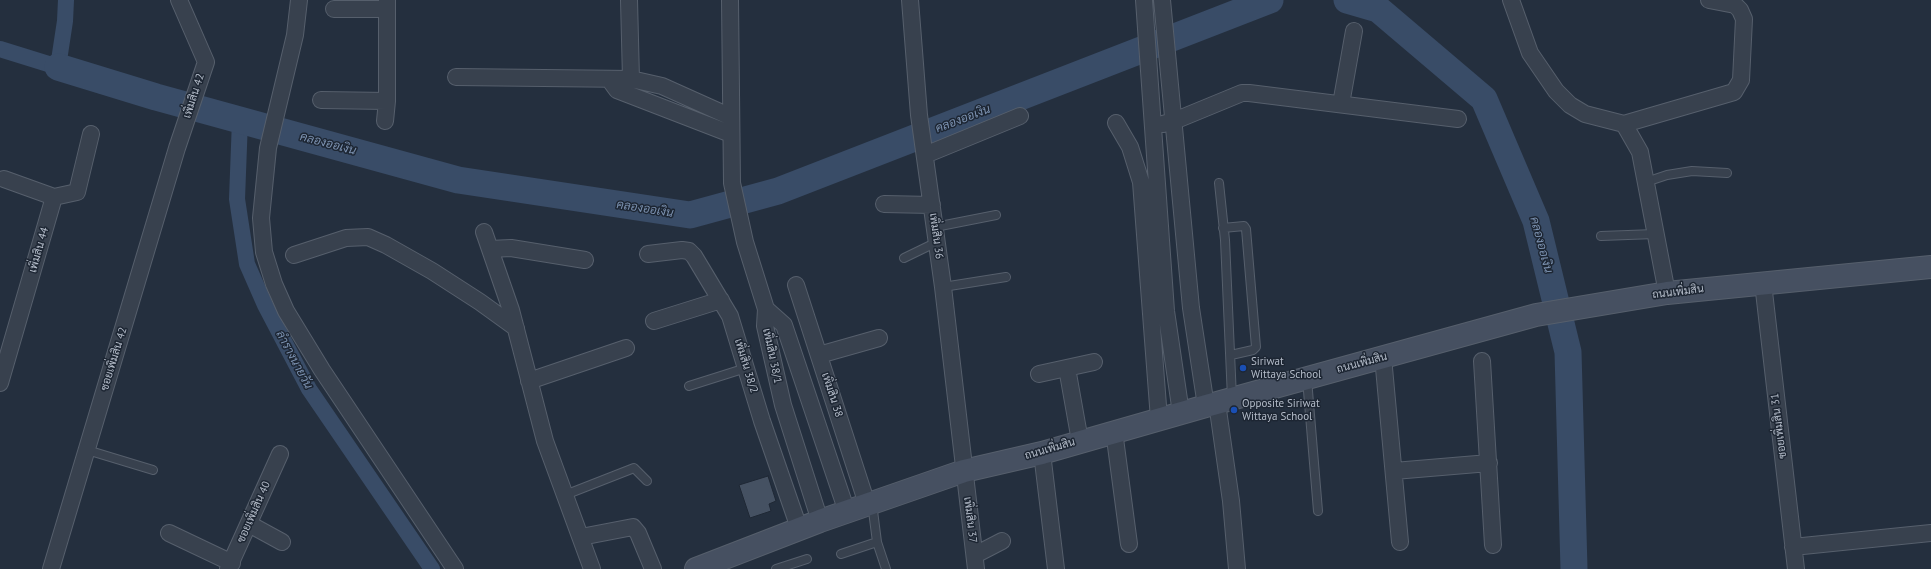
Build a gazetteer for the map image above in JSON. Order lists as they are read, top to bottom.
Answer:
{
  "streets": {
    "street": [
      "เพิ่มสิน 42",
      "เพิ่มสิน 36",
      "เพิ่มสิน 44",
      "ถนนเพิ่มสิน",
      "เพิ่มสิน 38/1",
      "ซอยเพิ่มสิน 42",
      "เพิ่มสิน 38/2",
      "เพิ่มสิน 38",
      "ซอยเพิ่มสิน 31",
      "ซอยเพิ่มสิน 40",
      "เพิ่มสิน 37"
    ]
  },
  "crossings": [
    ["เพิ่มสิน 42", "ซอยเพิ่มสิน 42"],
    ["เพิ่มสิน 36", "ถนนเพิ่มสิน"],
    ["เพิ่มสิน 36", "เพิ่มสิน 37"],
    ["ถนนเพิ่มสิน", "เพิ่มสิน 38/1"],
    ["ถนนเพิ่มสิน", "เพิ่มสิน 38/2"],
    ["ถนนเพิ่มสิน", "เพิ่มสิน 38"],
    ["ถนนเพิ่มสิน", "ซอยเพิ่มสิน 31"],
    ["ถนนเพิ่มสิน", "เพิ่มสิน 37"]
  ],
  "water": ["คลองออเงิน", "ลำรางนายวัน"],
  "places": ["Siriwat Wittaya School", "Opposite Siriwat Wittaya School"]
}
